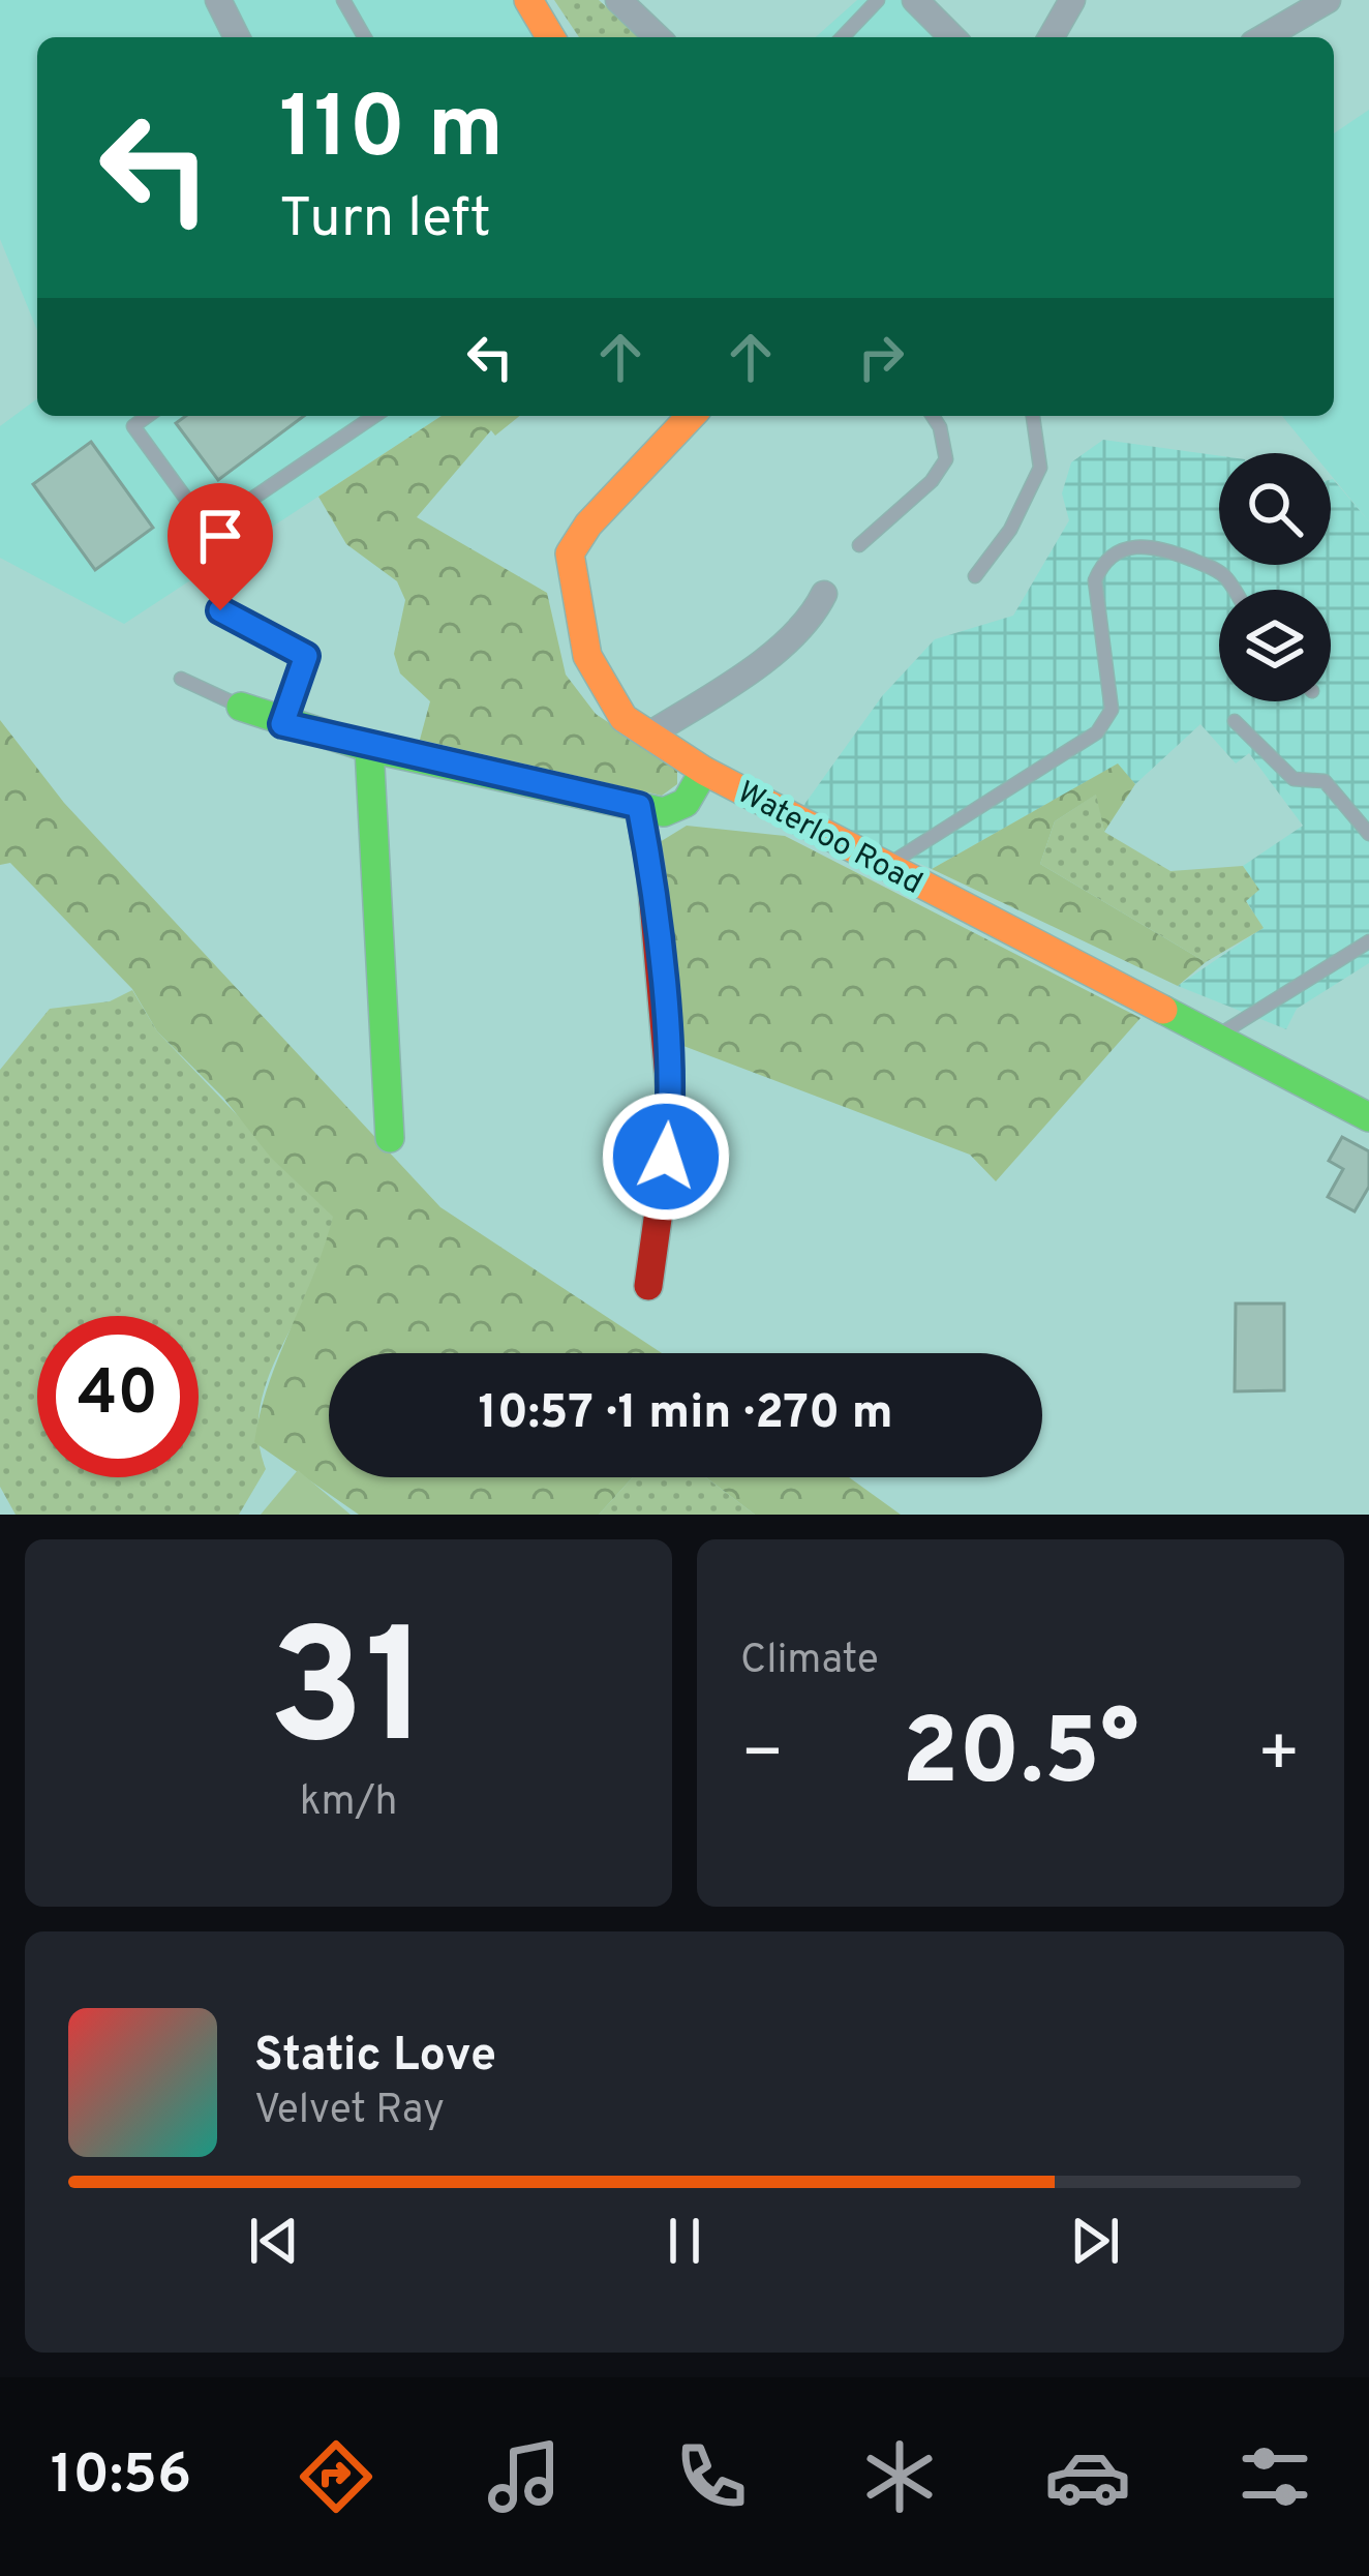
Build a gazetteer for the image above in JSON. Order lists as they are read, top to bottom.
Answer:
{
  "streets": {
    "street": ["Waterloo Road"]
  },
  "page": {
    "turn": ["110 m", "Turn left"],
    "limit": "40",
    "trip": "10:57 · 1 min · 270 m",
    "tile": [
      ["31", "km/h"],
      "Climate"
    ],
    "heat": ["−", "20.5°", "+"],
    "song": ["Static Love", "Velvet Ray"],
    "tabs": "10:56"
  }
}
